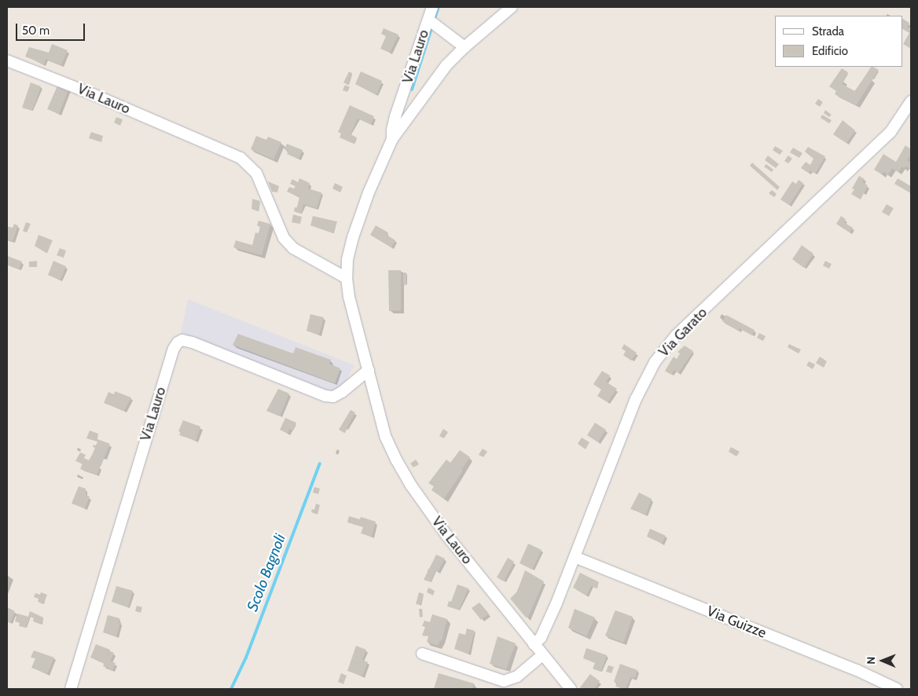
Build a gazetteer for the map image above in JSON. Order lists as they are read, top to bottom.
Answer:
{
  "streets": {
    "street": ["Via Lauro", "Via Garato", "Via Guizze"]
  },
  "crossings": [
    ["Via Lauro", "Via Garato"],
    ["Via Garato", "Via Guizze"]
  ],
  "water": ["Scolo Bagnoli"],
  "legend": ["Strada", "Edificio"],
  "scale_bar": "50 m",
  "north": "left"
}
